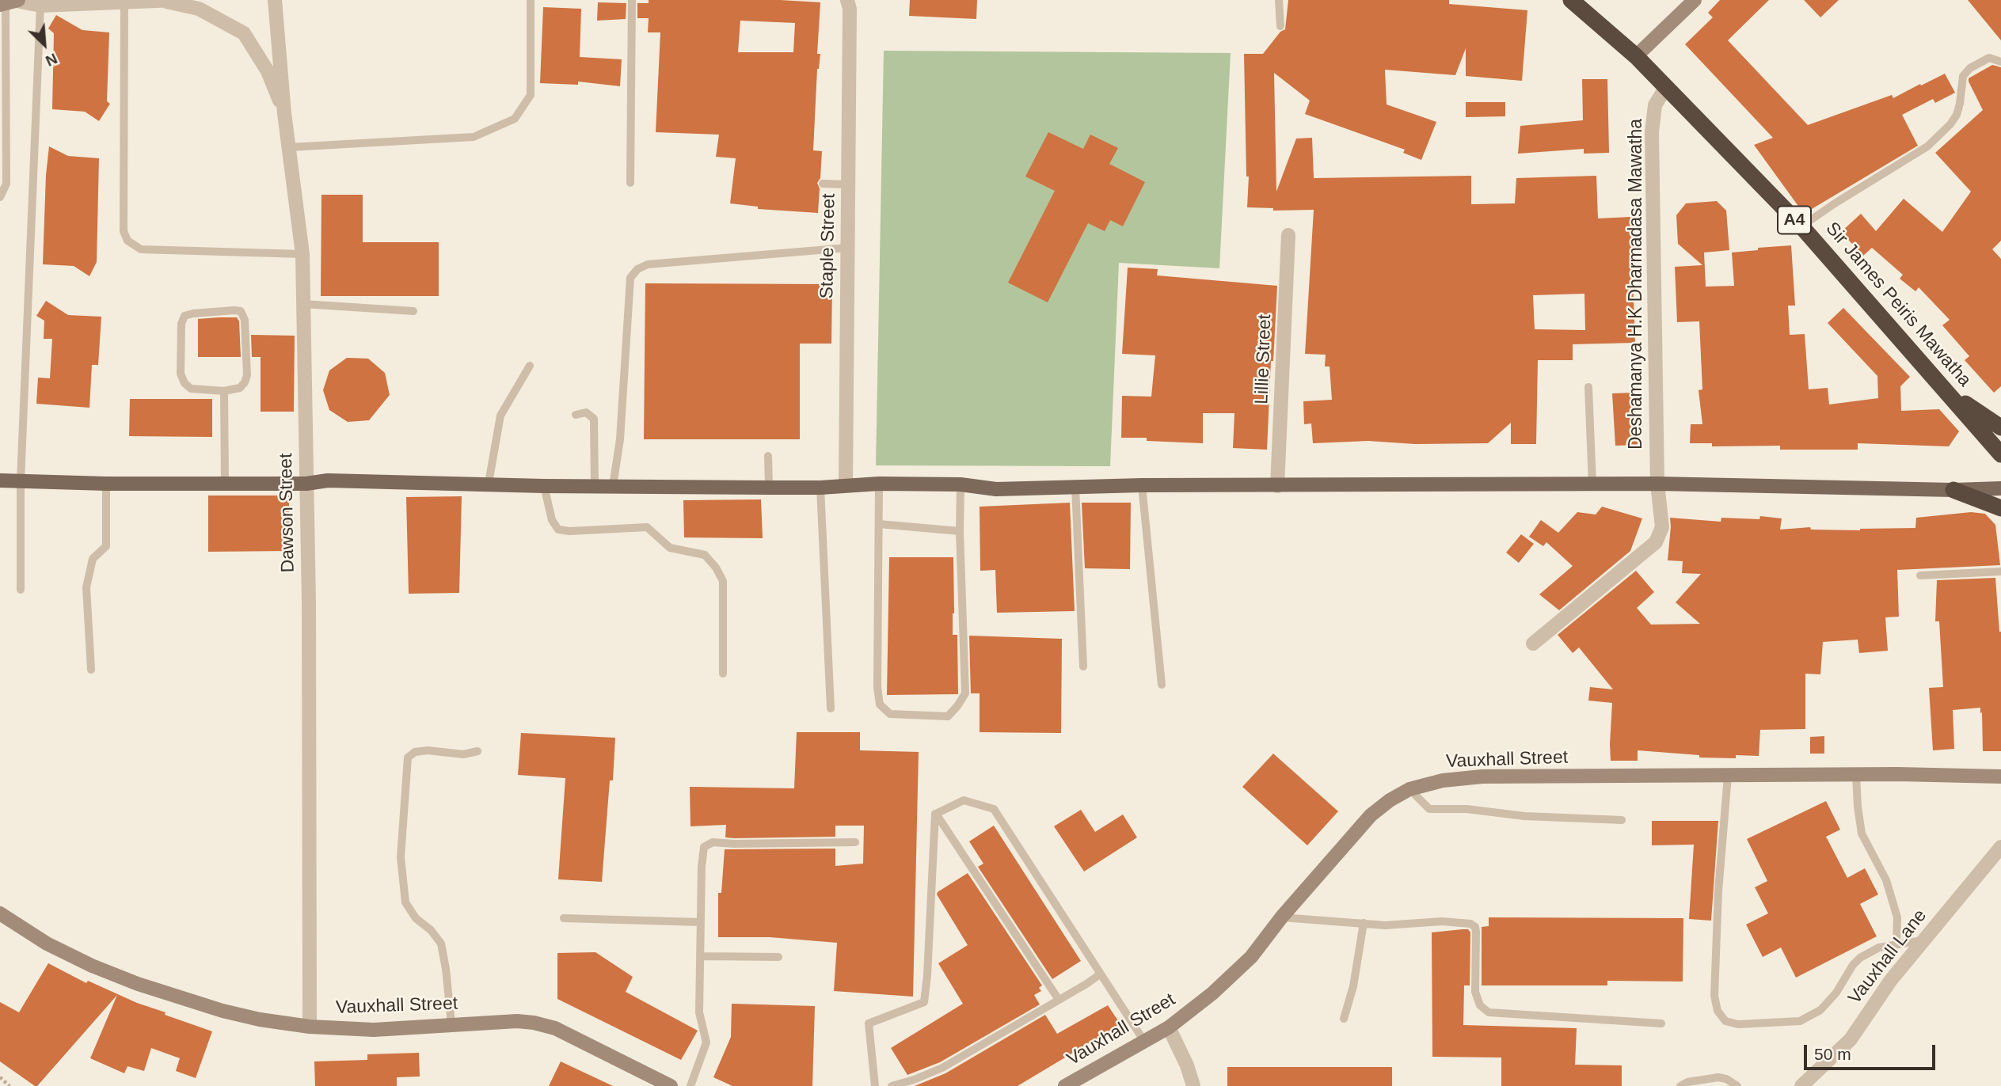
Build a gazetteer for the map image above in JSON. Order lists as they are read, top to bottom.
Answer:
{
  "streets": {
    "highway": ["A4", "Sir James Peiris Mawatha"],
    "street": [
      "Staple Street",
      "Deshamanya H.K Dharmadasa Mawatha",
      "Lillie Street",
      "Dawson Street",
      "Vauxhall Street",
      "Vauxhall Lane"
    ]
  },
  "crossings": [
    ["Deshamanya H.K Dharmadasa Mawatha", "Sir James Peiris Mawatha"],
    ["Dawson Street", "Vauxhall Street"]
  ],
  "scale_bar": "50 m",
  "north": "bottom right"
}
